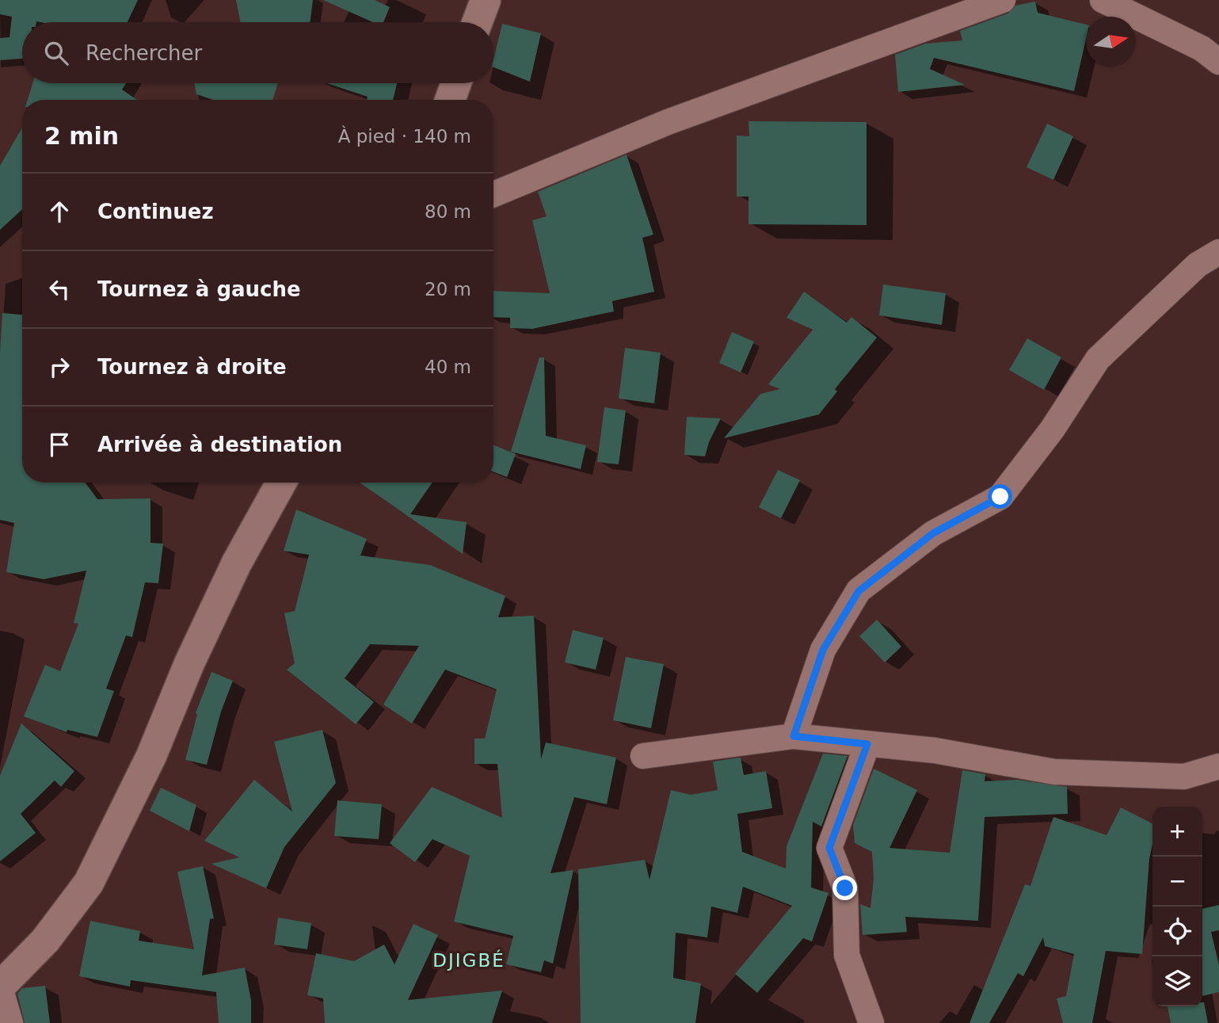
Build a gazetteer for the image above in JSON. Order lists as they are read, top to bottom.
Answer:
{
  "districts": ["DJIGBÉ"],
  "north": "right",
  "page": {
    "search": "Rechercher",
    "heading": ["2 min", "À pied · 140 m"],
    "list": [
      ["Continuez", "80 m"],
      ["Tournez à gauche", "20 m"],
      ["Tournez à droite", "40 m"],
      "Arrivée à destination"
    ],
    "map_buttons": ["+", "−"]
  }
}
